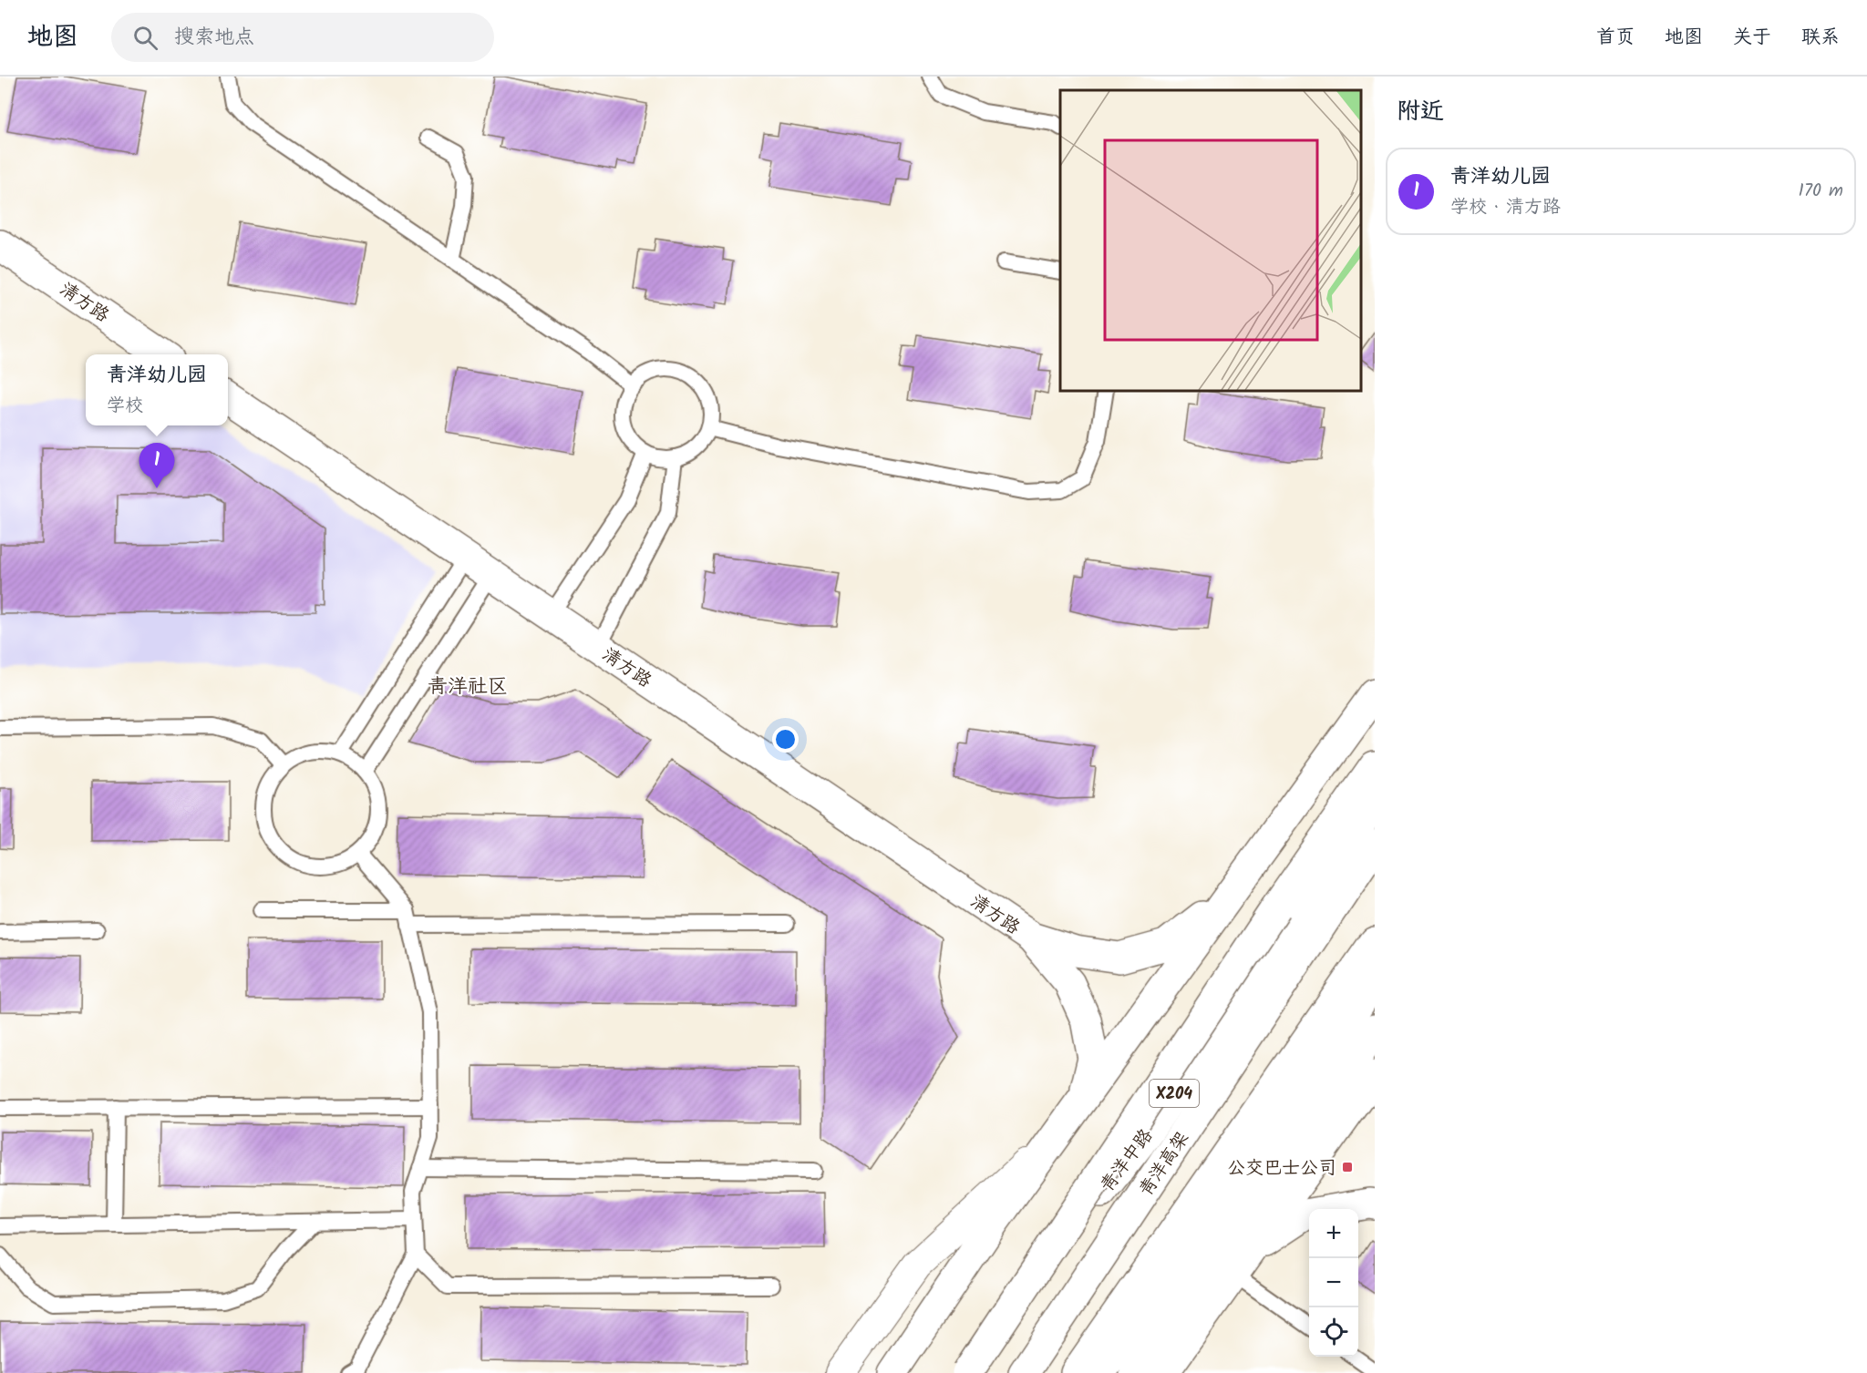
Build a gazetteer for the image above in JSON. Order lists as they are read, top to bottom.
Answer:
{
  "streets": {
    "main road": [
      "清方路",
      "X204",
      "青洋中路",
      "青洋高架"
    ]
  },
  "districts": ["青洋社区"],
  "places": {
    "transit": ["公交巴士公司"]
  },
  "page": {
    "header": "地图",
    "search": "搜索地点",
    "nav": [
      "首页",
      "地图",
      "关于",
      "联系"
    ],
    "heading": "附近",
    "list": [
      {
        "mark": "1",
        "name": "青洋幼儿园",
        "note": "学校 · 清方路",
        "value": "170 m"
      }
    ],
    "popup": ["青洋幼儿园", "学校"],
    "pins": "1",
    "map_buttons": ["+", "−"]
  }
}
